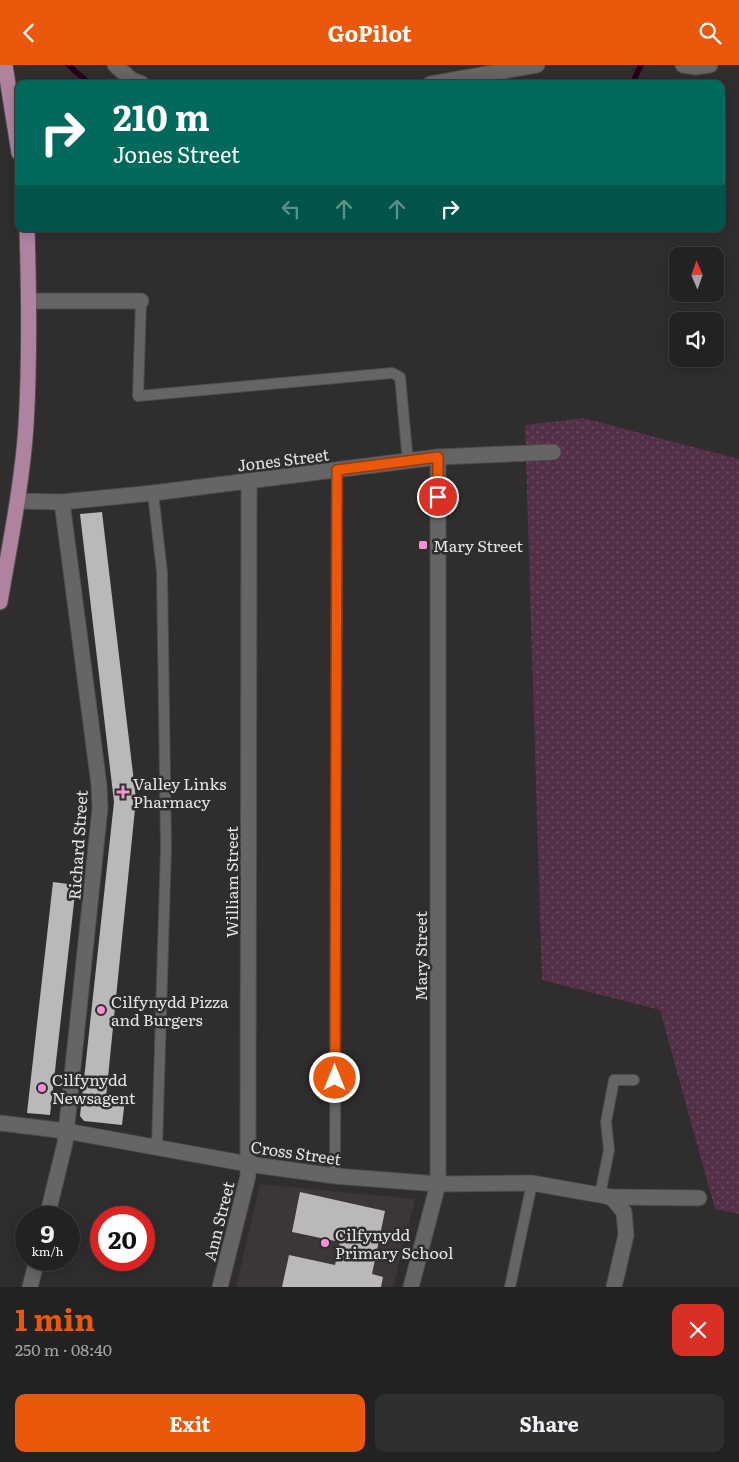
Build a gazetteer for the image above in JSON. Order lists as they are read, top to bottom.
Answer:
{
  "streets": {
    "street": [
      "Jones Street",
      "Richard Street",
      "William Street",
      "Mary Street",
      "Cross Street",
      "Ann Street"
    ]
  },
  "crossings": [
    ["Jones Street", "Richard Street"],
    ["Jones Street", "William Street"],
    ["Jones Street", "Mary Street"],
    ["Richard Street", "Cross Street"],
    ["William Street", "Cross Street"],
    ["William Street", "Ann Street"],
    ["Mary Street", "Cross Street"],
    ["Cross Street", "Ann Street"]
  ],
  "places": {
    "transit": ["Mary Street"],
    "health": ["Valley Links Pharmacy"],
    "other": ["Cilfynydd Pizza and Burgers", "Cilfynydd Newsagent", "Cilfynydd Primary School"]
  },
  "north": "top",
  "page": {
    "header": "GoPilot",
    "turn": ["210 m", "Jones Street"],
    "speed": "9 km/h",
    "limit": "20",
    "heading": ["1 min", "250 m · 08:40"],
    "buttons": ["Exit", "Share"]
  }
}
